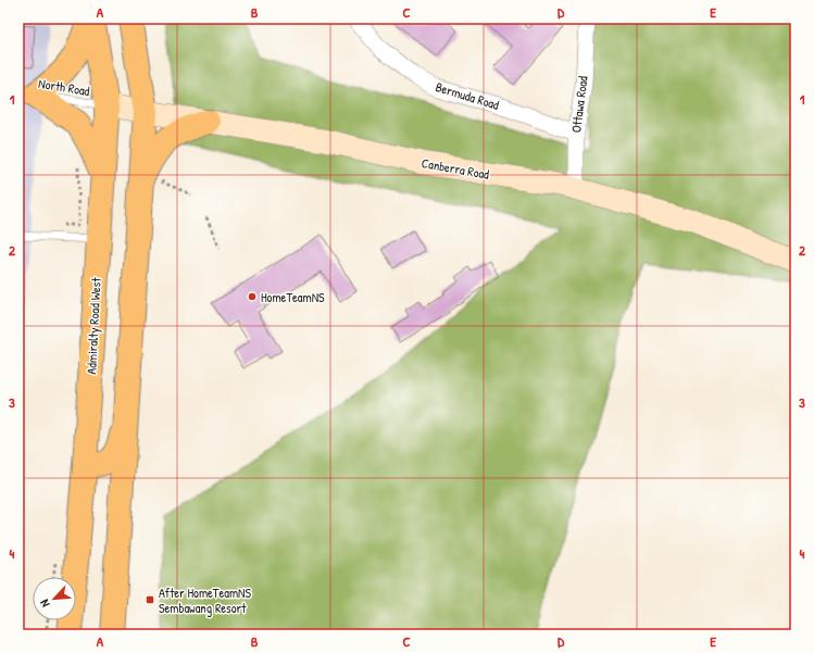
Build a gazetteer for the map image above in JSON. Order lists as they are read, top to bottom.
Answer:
{
  "streets": {
    "main road": ["Canberra Road", "Admiralty Road West"],
    "street": ["Bermuda Road", "Ottawa Road"],
    "lane": ["North Road"]
  },
  "crossings": [
    ["North Road", "Canberra Road"],
    ["North Road", "Admiralty Road West"],
    ["Bermuda Road", "Ottawa Road"],
    ["Ottawa Road", "Canberra Road"],
    ["Canberra Road", "Admiralty Road West"]
  ],
  "places": {
    "other": ["HomeTeamNS"],
    "transit": ["After HomeTeamNS Sembawang Resort"]
  },
  "north": "bottom left",
  "grid": {
    "columns": [
      "A",
      "B",
      "C",
      "D",
      "E"
    ],
    "rows": [
      "1",
      "2",
      "3",
      "4"
    ]
  }
}
